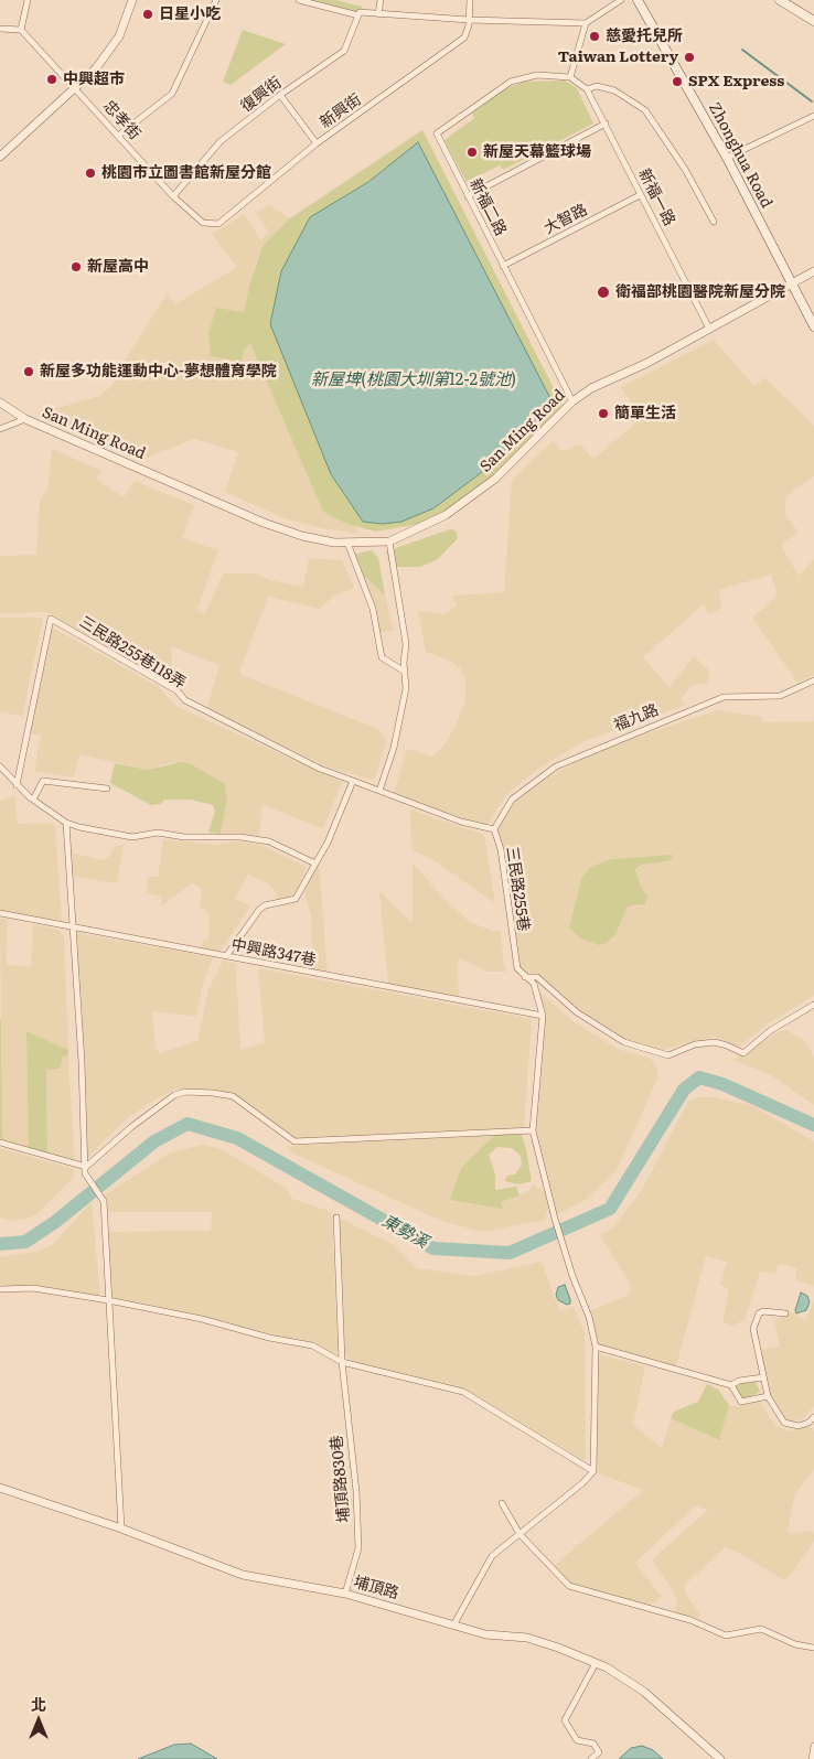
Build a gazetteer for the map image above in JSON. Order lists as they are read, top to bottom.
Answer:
{
  "streets": {
    "main road": ["Zhonghua Road"],
    "street": [
      "復興街",
      "新興街",
      "忠孝街",
      "新福一路",
      "新福二路",
      "大智路",
      "San Ming Road",
      "三民路255巷118弄",
      "福九路",
      "三民路255巷",
      "中興路347巷",
      "埔頂路830巷",
      "埔頂路"
    ]
  },
  "crossings": [
    ["復興街", "忠孝街"],
    ["新興街", "忠孝街"],
    ["Zhonghua Road", "San Ming Road"],
    ["新福一路", "新福二路"],
    ["新福一路", "大智路"],
    ["新福一路", "San Ming Road"],
    ["新福二路", "大智路"],
    ["新福二路", "San Ming Road"],
    ["三民路255巷118弄", "三民路255巷"],
    ["福九路", "三民路255巷"],
    ["三民路255巷", "中興路347巷"],
    ["埔頂路830巷", "埔頂路"]
  ],
  "water": ["新屋埤(桃園大圳第12-2號池)", "東勢溪"],
  "places": [
    "日星小吃",
    "慈愛托兒所",
    "Taiwan Lottery",
    "中興超市",
    "SPX Express",
    "新屋天幕籃球場",
    "桃園市立圖書館新屋分館",
    "新屋高中",
    "衛福部桃園醫院新屋分院",
    "新屋多功能運動中心-夢想體育學院",
    "簡單生活"
  ],
  "north": "top"
}
